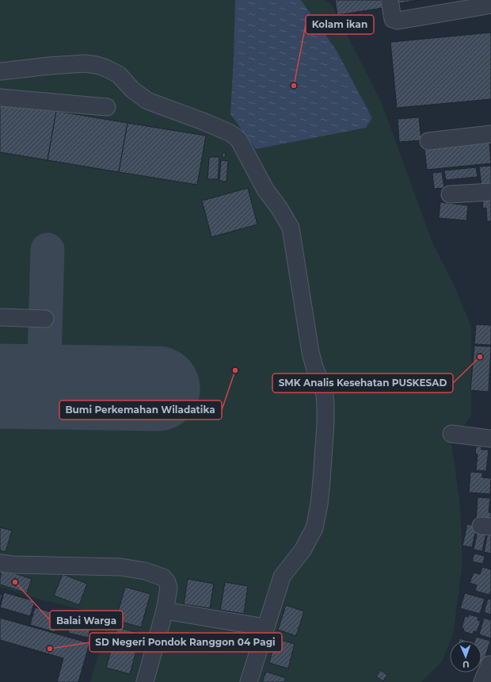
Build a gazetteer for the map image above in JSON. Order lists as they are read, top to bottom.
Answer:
{
  "places": [
    "Kolam ikan",
    "SMK Analis Kesehatan PUSKESAD",
    "Bumi Perkemahan Wiladatika",
    "Balai Warga",
    "SD Negeri Pondok Ranggon 04 Pagi"
  ],
  "north": "bottom"
}
